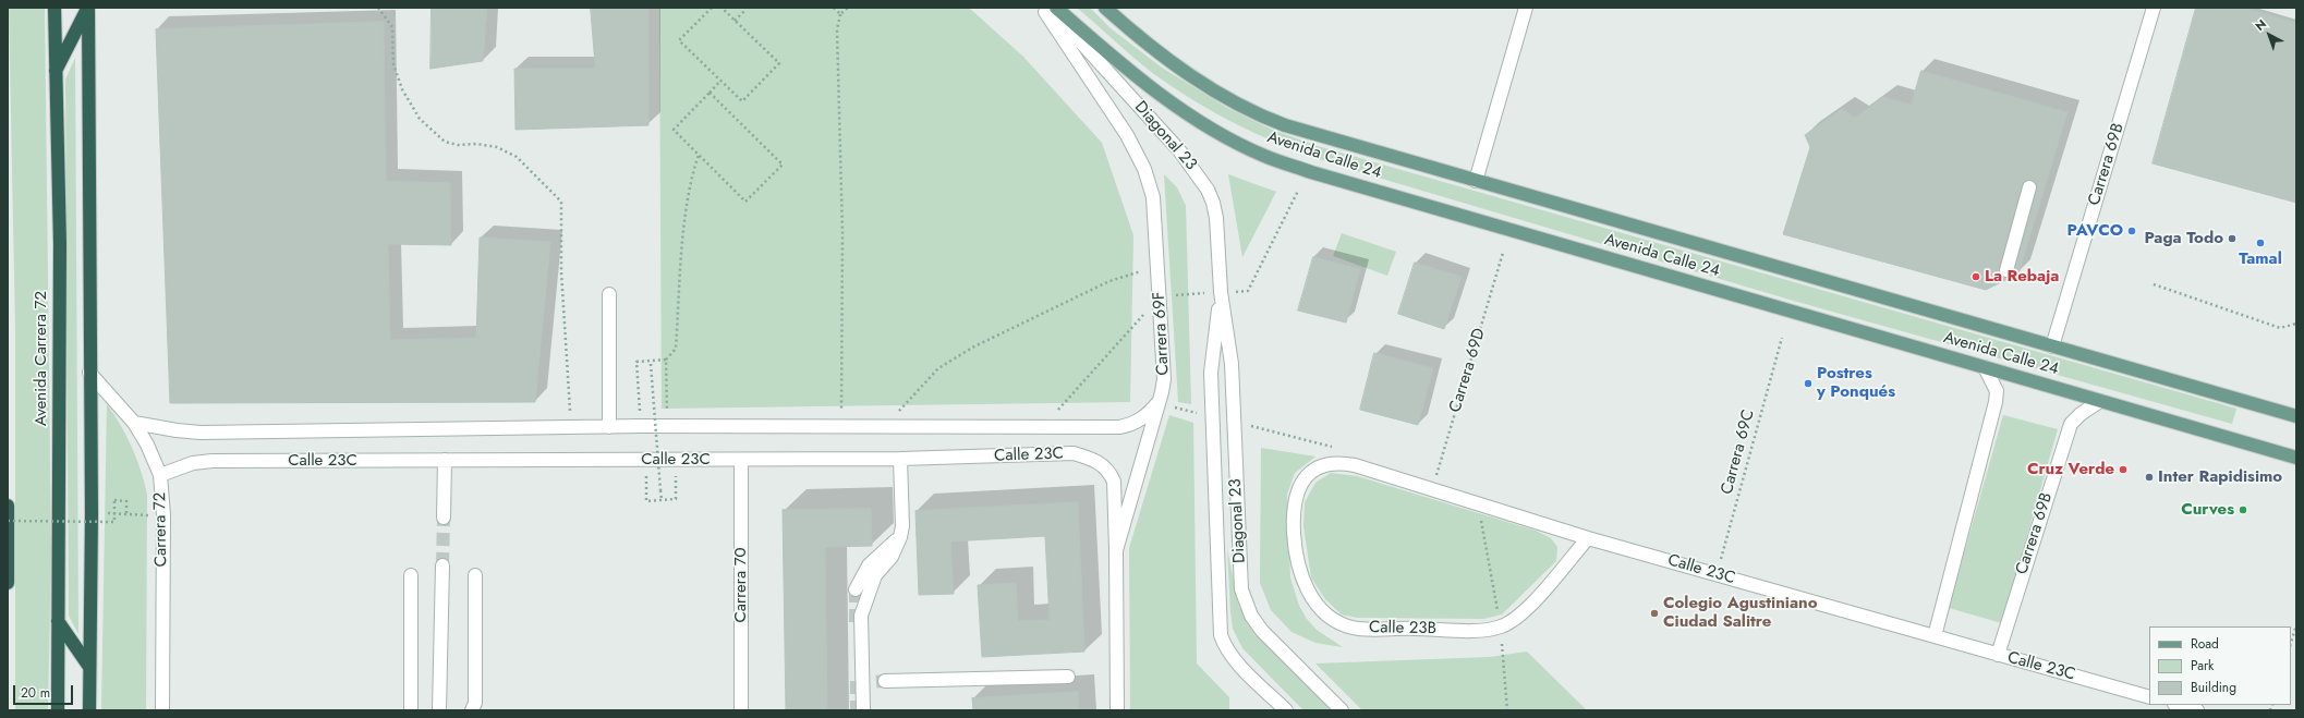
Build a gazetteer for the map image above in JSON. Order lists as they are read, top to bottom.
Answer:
{
  "streets": {
    "highway": ["Avenida Carrera 72"],
    "main road": ["Avenida Calle 24"],
    "street": [
      "Diagonal 23",
      "Carrera 69B",
      "Carrera 69F",
      "Calle 23C",
      "Carrera 72",
      "Carrera 70",
      "Calle 23B"
    ],
    "path": ["Carrera 69D", "Carrera 69C"]
  },
  "crossings": [
    ["Avenida Calle 24", "Carrera 69B"],
    ["Carrera 69B", "Calle 23C"],
    ["Carrera 69F", "Calle 23C"],
    ["Carrera 69D", "Calle 23C"],
    ["Carrera 69C", "Calle 23C"],
    ["Calle 23C", "Carrera 72"],
    ["Calle 23C", "Carrera 70"],
    ["Calle 23C", "Calle 23B"]
  ],
  "places": [
    "PAVCO",
    "Paga Todo",
    "Tamal",
    "La Rebaja",
    "Postres y Ponqués",
    "Cruz Verde",
    "Inter Rapidisimo",
    "Curves",
    "Colegio Agustiniano Ciudad Salitre"
  ],
  "legend": ["Road", "Park", "Building"],
  "scale_bar": "20 m",
  "north": "top left"
}
